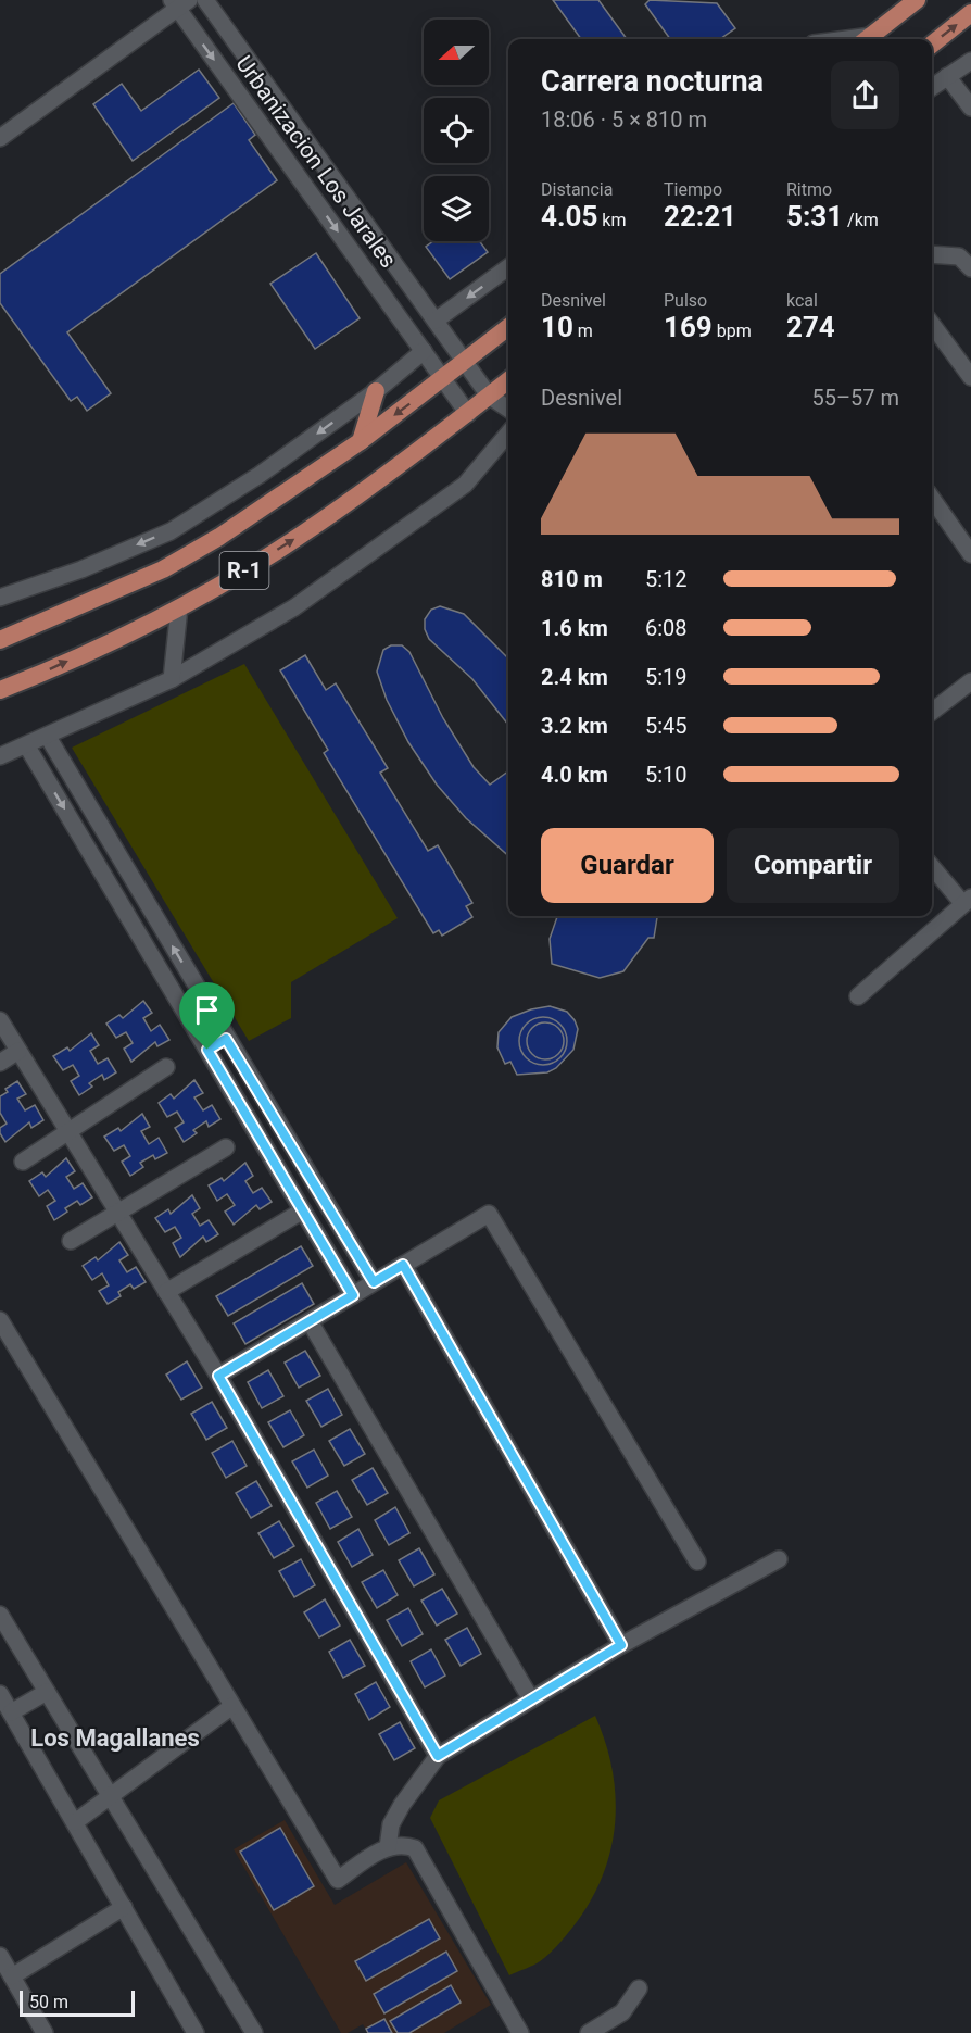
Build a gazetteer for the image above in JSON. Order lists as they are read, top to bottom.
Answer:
{
  "streets": {
    "main road": ["R-1"],
    "street": ["Urbanizacion Los Jarales"]
  },
  "crossings": [
    ["Urbanizacion Los Jarales", "R-1"]
  ],
  "districts": ["Los Magallanes"],
  "scale_bar": "50 m",
  "north": "left",
  "page": {
    "heading": ["Carrera nocturna", "18:06 · 5 × 810 m"],
    "stats": [
      ["Distancia", "4.05 km"],
      ["Tiempo", "22:21"],
      ["Ritmo", "5:31 /km"],
      ["Desnivel", "10 m"],
      ["Pulso", "169 bpm"],
      ["kcal", "274"]
    ],
    "chart": ["Desnivel", "55–57 m"],
    "list": [
      {
        "name": "810 m",
        "note": "5:12"
      },
      {
        "name": "1.6 km",
        "note": "6:08"
      },
      {
        "name": "2.4 km",
        "note": "5:19"
      },
      {
        "name": "3.2 km",
        "note": "5:45"
      },
      {
        "name": "4.0 km",
        "note": "5:10"
      }
    ],
    "buttons": ["Guardar", "Compartir"],
    "scale": "50 m"
  }
}
